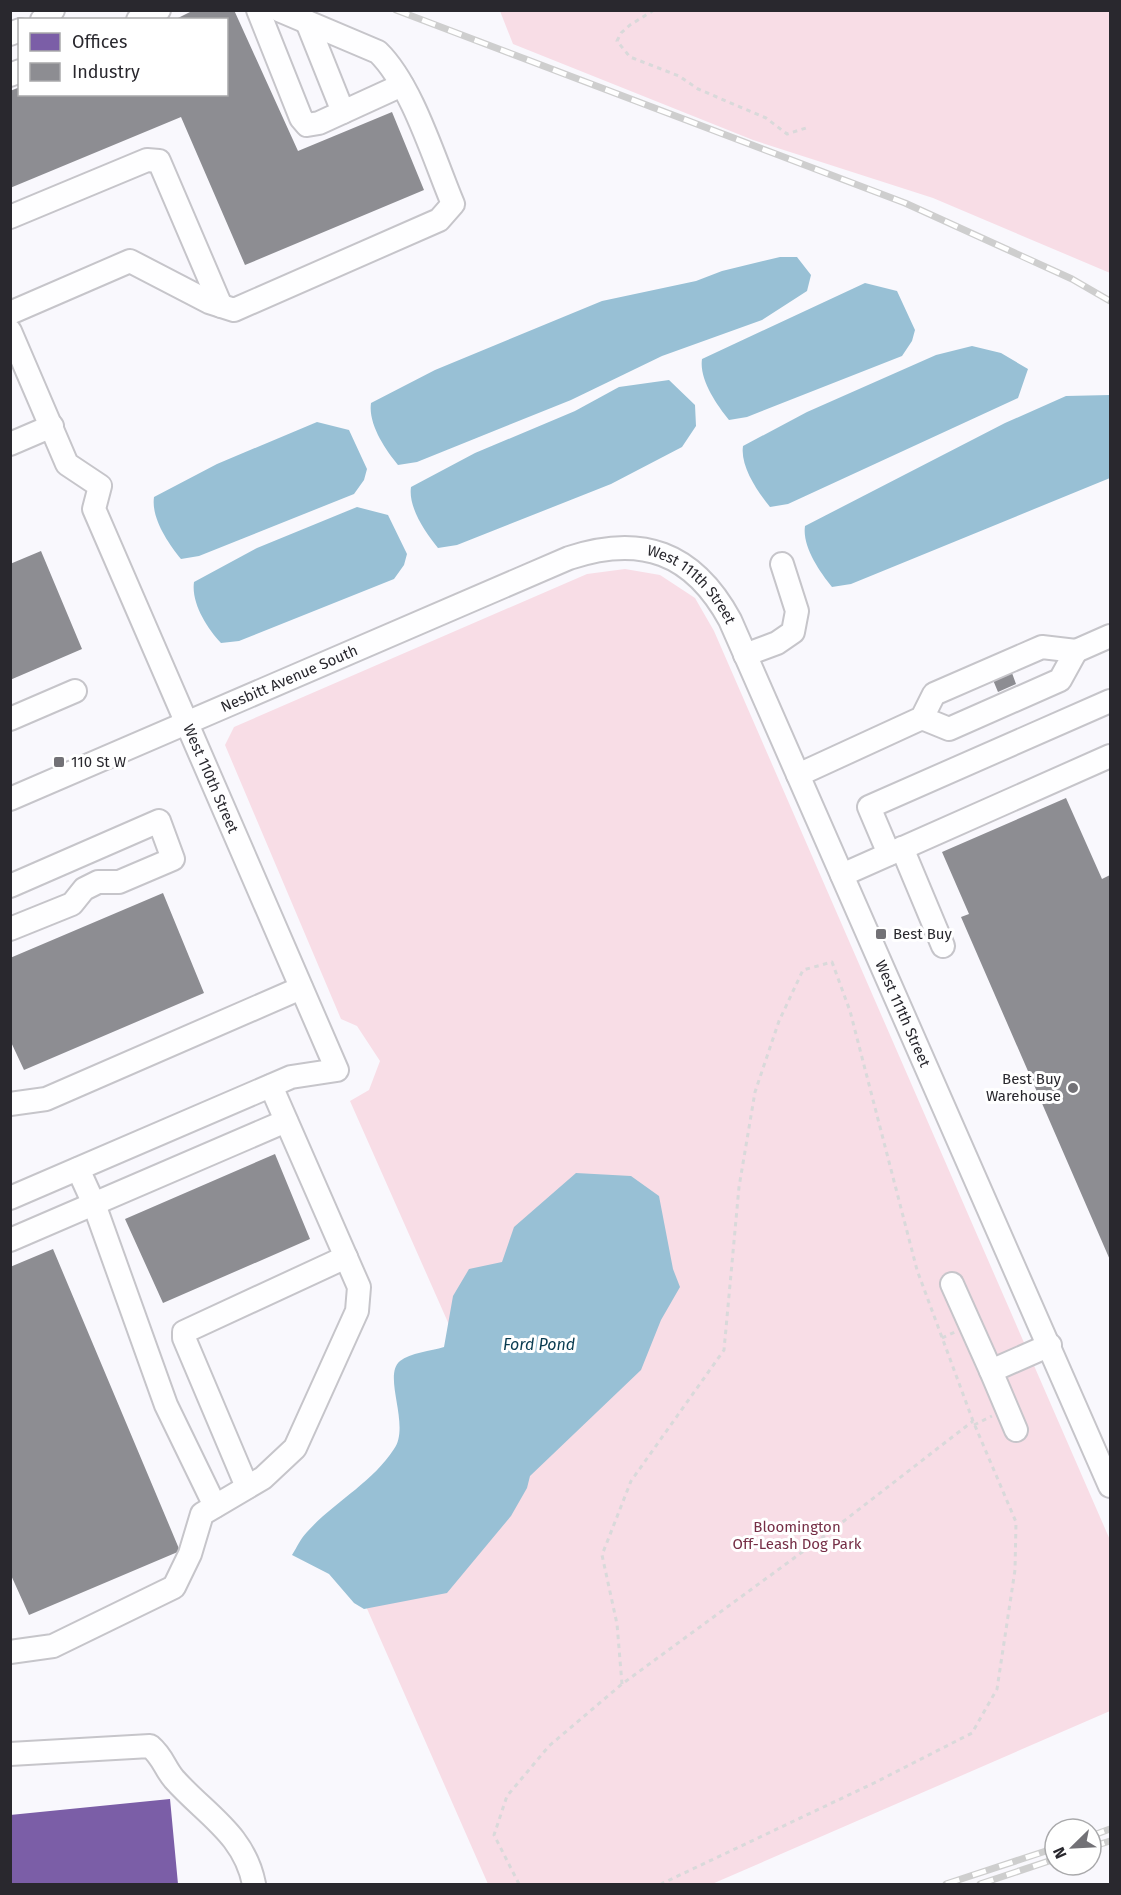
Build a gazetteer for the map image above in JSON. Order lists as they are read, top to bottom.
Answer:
{
  "streets": {
    "street": ["West 111th Street", "Nesbitt Avenue South", "West 110th Street"]
  },
  "crossings": [
    ["West 111th Street", "Nesbitt Avenue South"],
    ["Nesbitt Avenue South", "West 110th Street"]
  ],
  "water": ["Ford Pond"],
  "parks": ["Bloomington Off-Leash Dog Park"],
  "places": {
    "transit": ["110 St W", "Best Buy"],
    "other": ["Best Buy Warehouse"]
  },
  "legend": ["Offices", "Industry"],
  "north": "bottom left"
}
